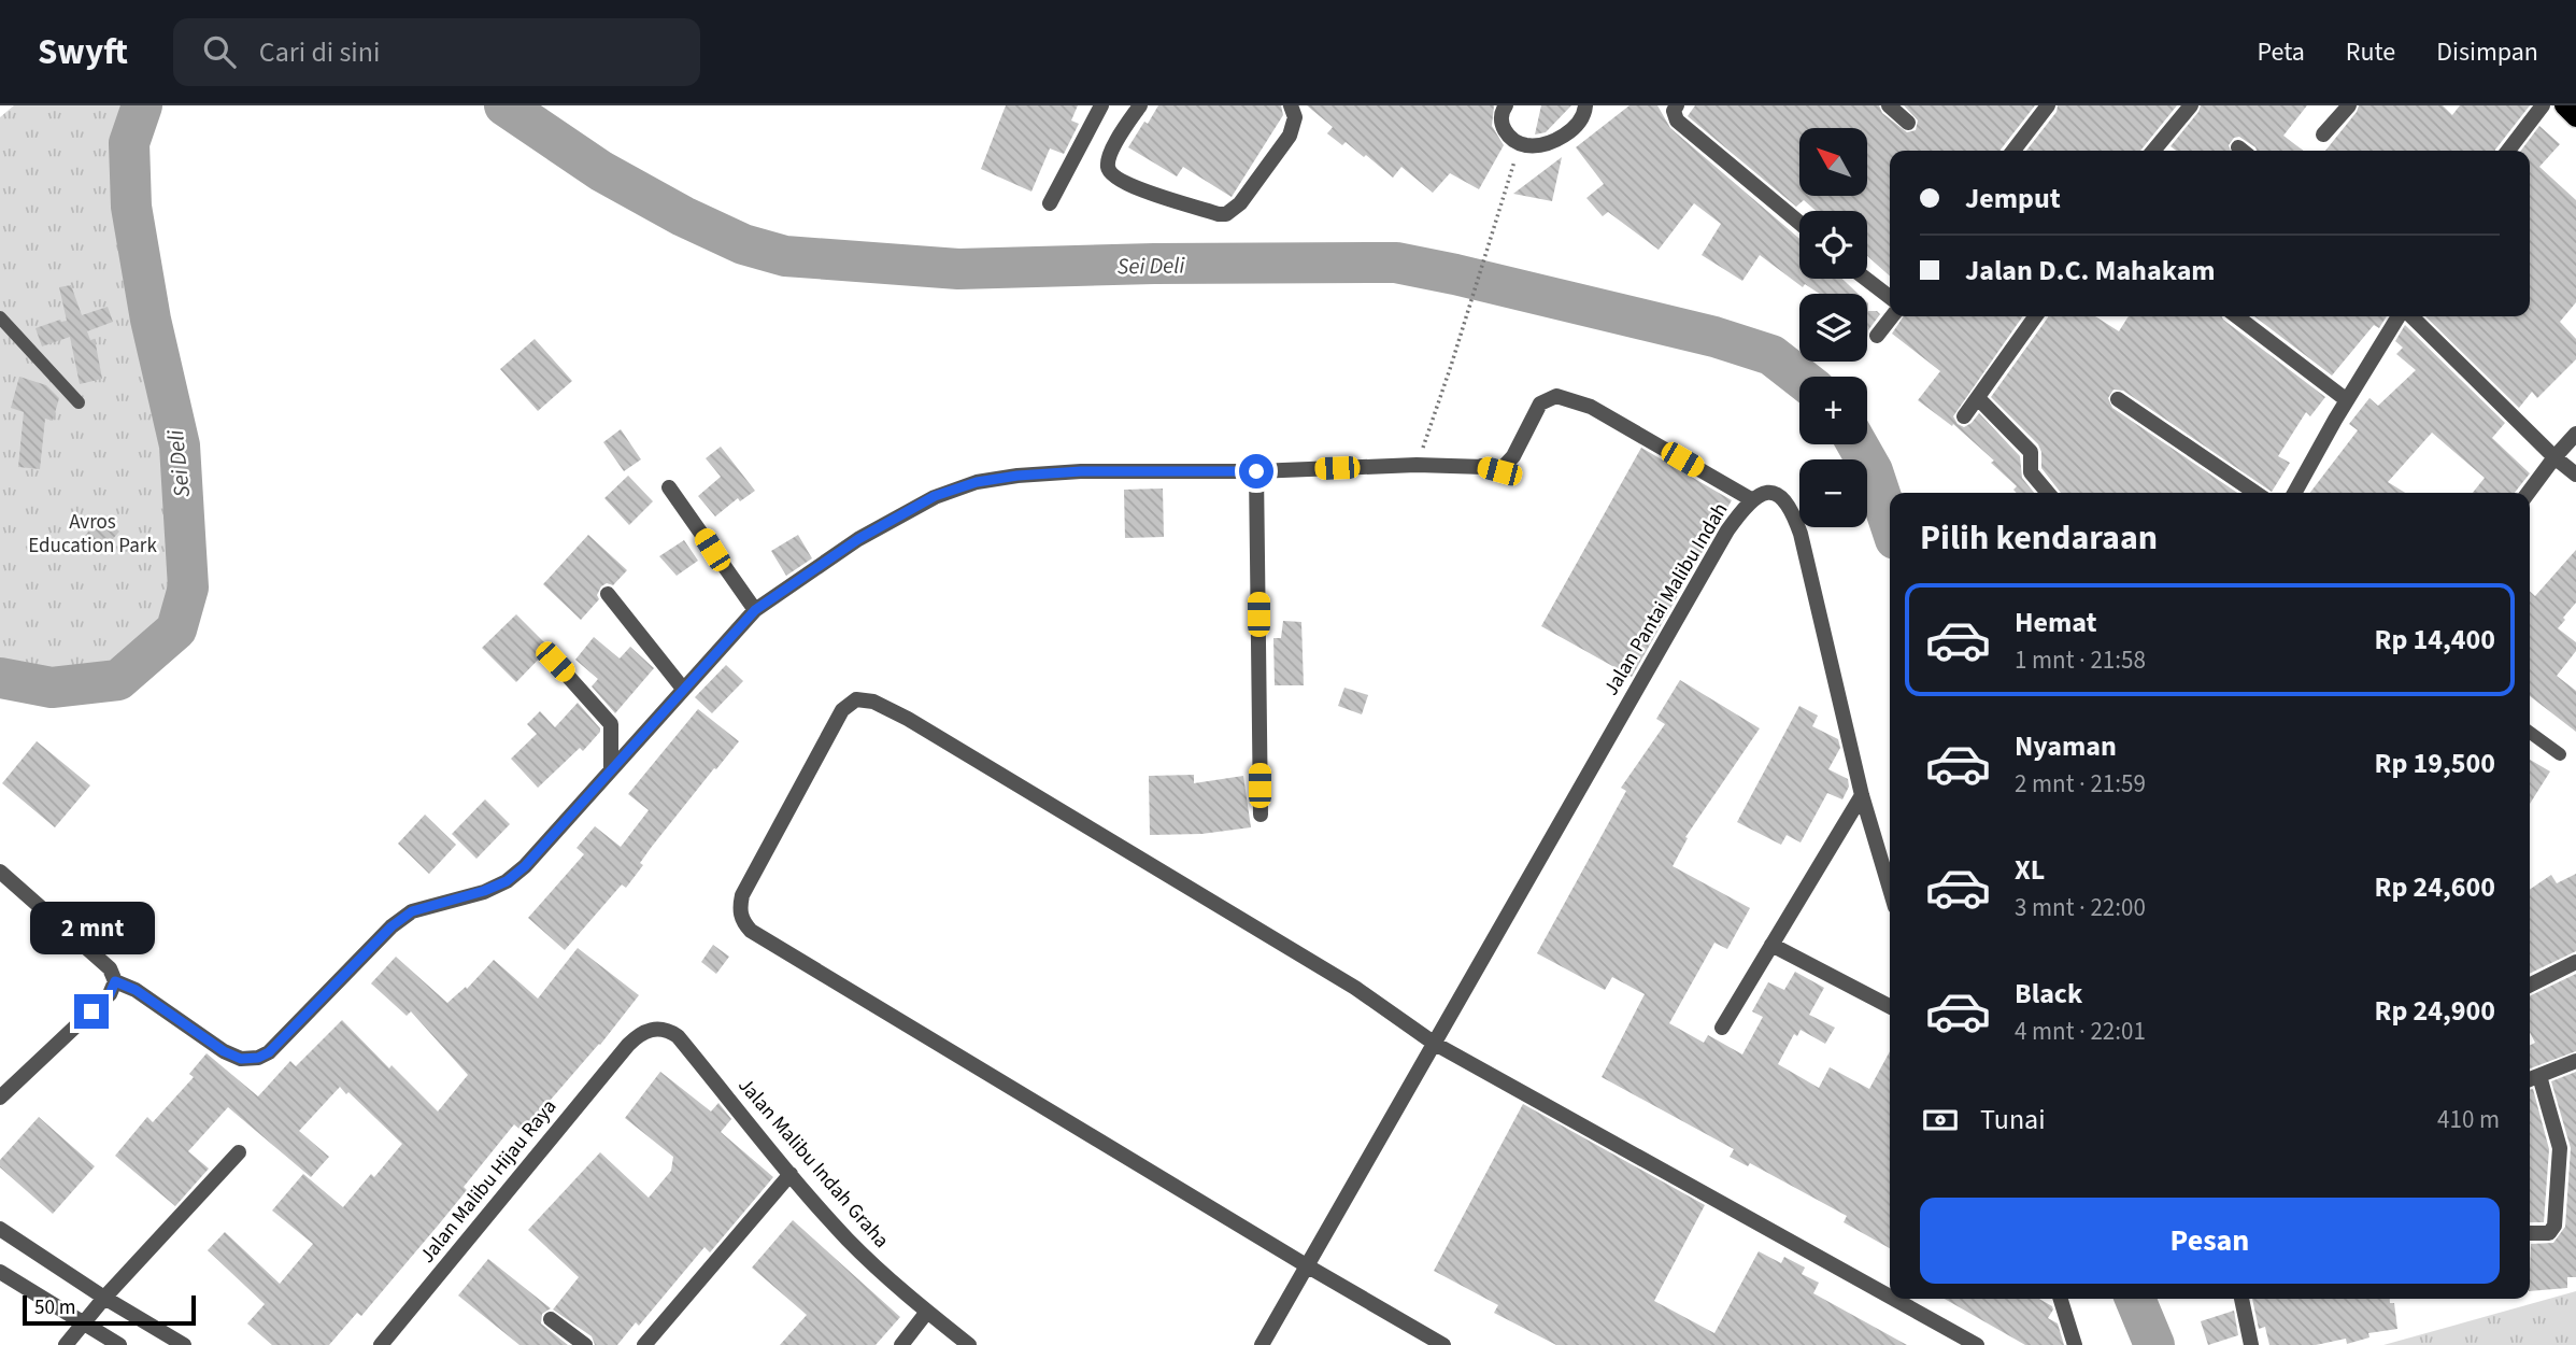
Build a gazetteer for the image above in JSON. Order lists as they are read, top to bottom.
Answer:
{
  "streets": {
    "street": ["Jalan Pantai Malibu Indah", "Jalan Malibu Indah Graha", "Jalan Malibu Hijau Raya"]
  },
  "crossings": [
    ["Jalan Malibu Indah Graha", "Jalan Malibu Hijau Raya"]
  ],
  "water": ["Sei Deli"],
  "parks": ["Avros Education Park"],
  "scale_bar": "50 m",
  "north": "top left",
  "page": {
    "header": "Swyft",
    "search": "Cari di sini",
    "nav": ["Peta", "Rute", "Disimpan"],
    "map_buttons": ["+", "−"],
    "banner": ["Jemput", "Jalan D.C. Mahakam"],
    "heading": "Pilih kendaraan",
    "list": [
      {
        "name": "Hemat",
        "note": "1 mnt · 21:58",
        "value": "Rp 14,400"
      },
      {
        "name": "Nyaman",
        "note": "2 mnt · 21:59",
        "value": "Rp 19,500"
      },
      {
        "name": "XL",
        "note": "3 mnt · 22:00",
        "value": "Rp 24,600"
      },
      {
        "name": "Black",
        "note": "4 mnt · 22:01",
        "value": "Rp 24,900"
      }
    ],
    "bubble": "2 mnt",
    "pay": ["Tunai", "410 m"],
    "buttons": "Pesan",
    "scale": "50 m"
  }
}
